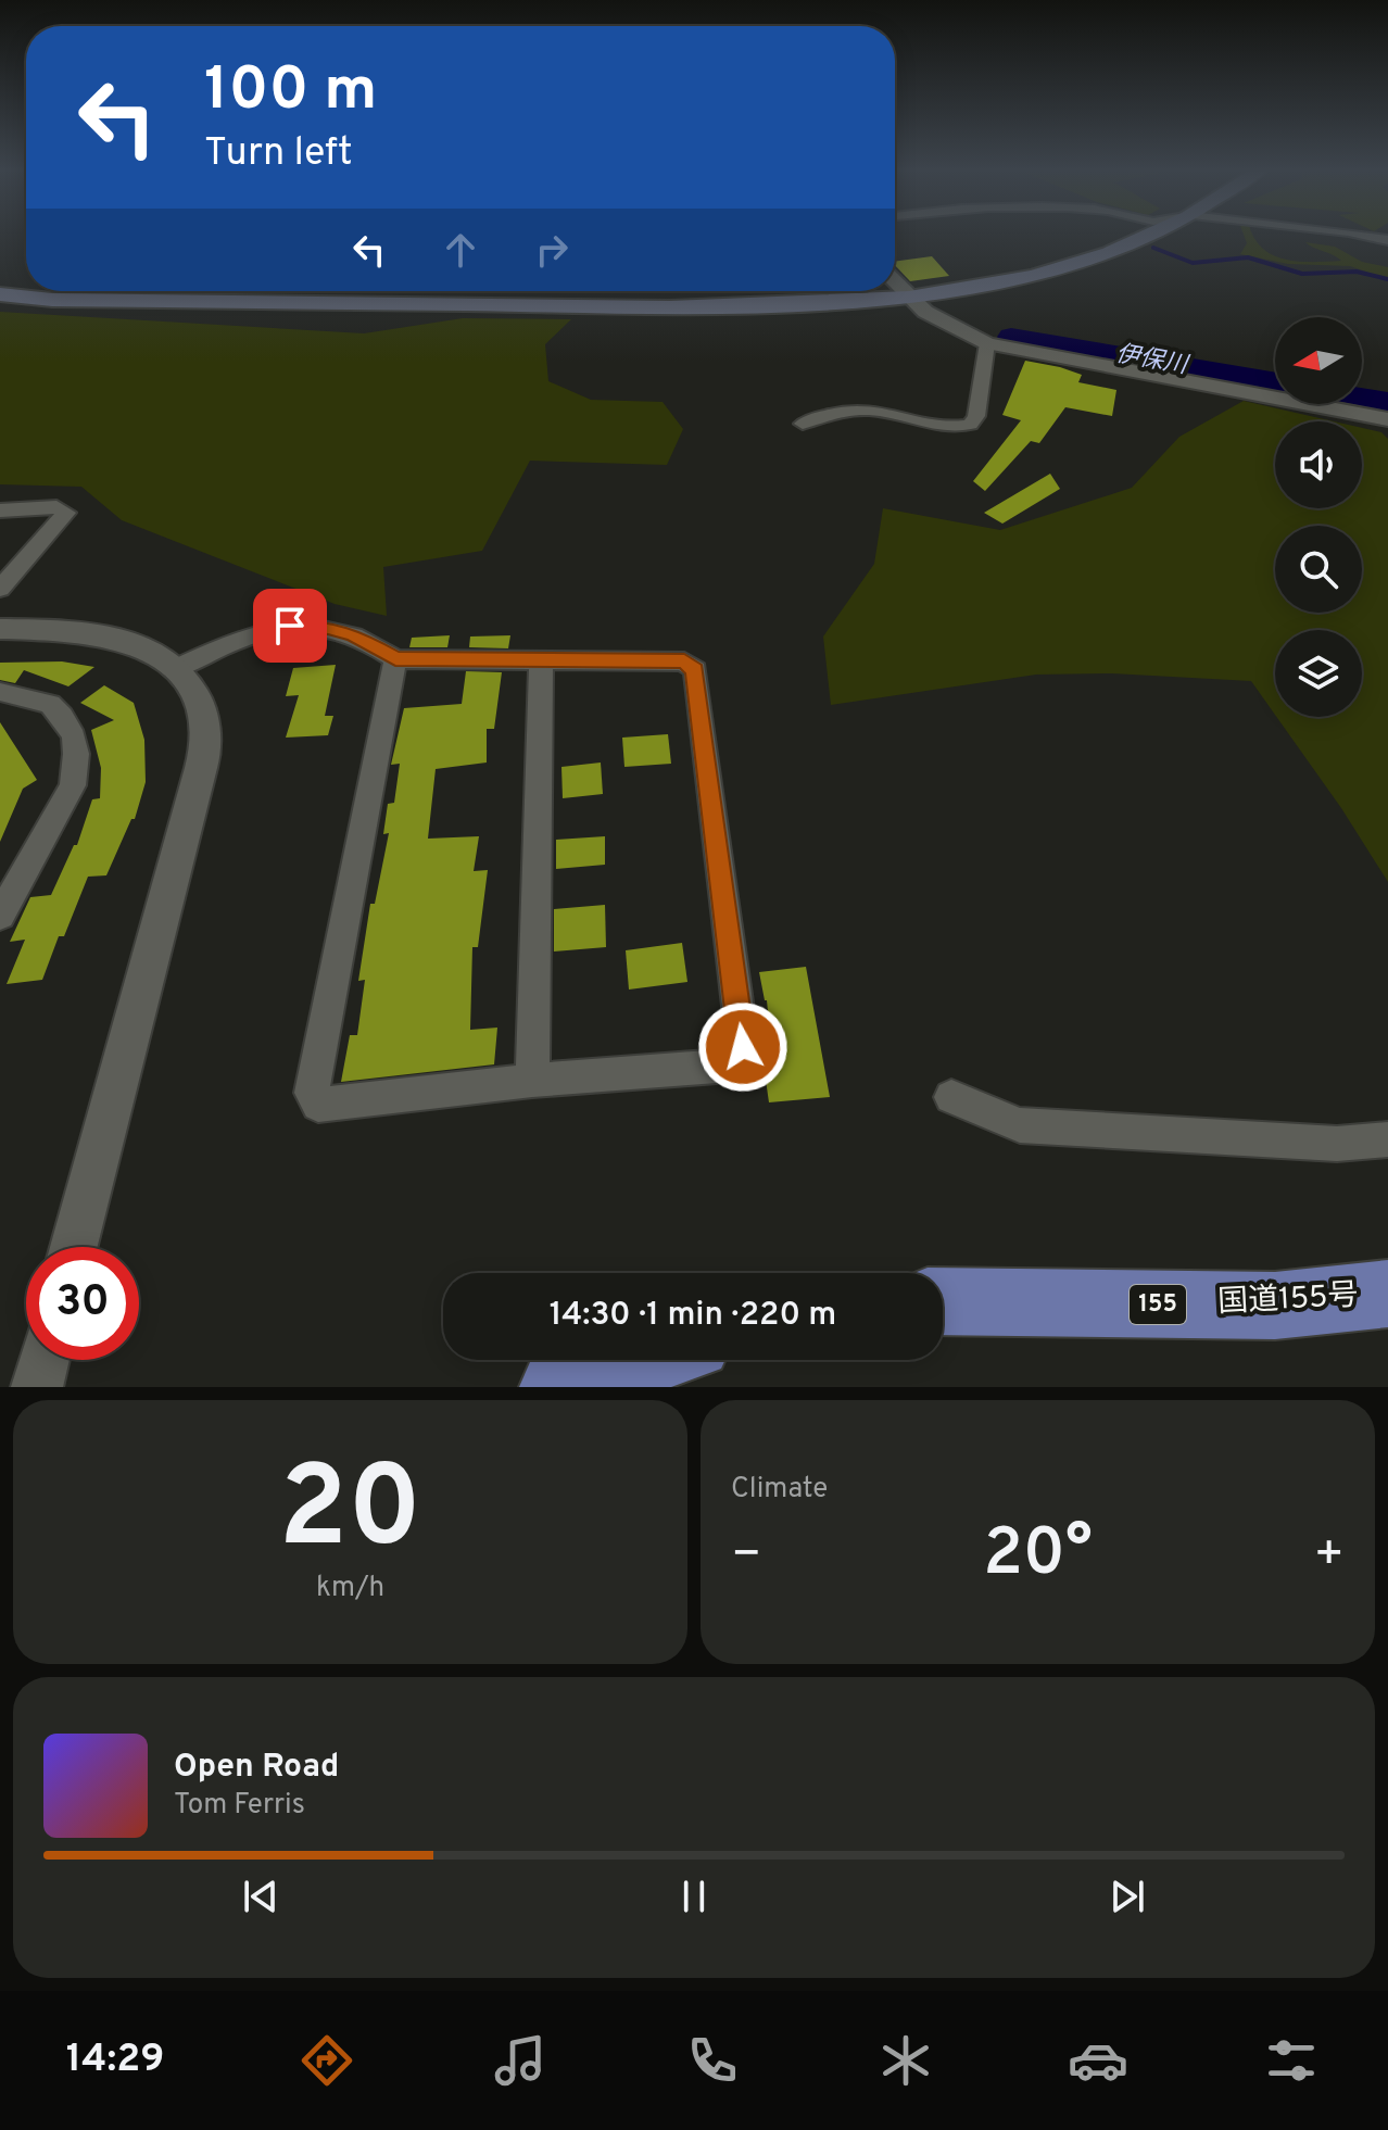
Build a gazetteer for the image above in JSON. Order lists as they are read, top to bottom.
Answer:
{
  "streets": {
    "highway": ["国道155号", "155"]
  },
  "water": ["伊保川"],
  "north": "left",
  "page": {
    "turn": ["100 m", "Turn left"],
    "limit": "30",
    "trip": "14:30 · 1 min · 220 m",
    "tile": [
      ["20", "km/h"],
      "Climate"
    ],
    "heat": ["−", "20°", "+"],
    "song": ["Open Road", "Tom Ferris"],
    "tabs": "14:29"
  }
}
